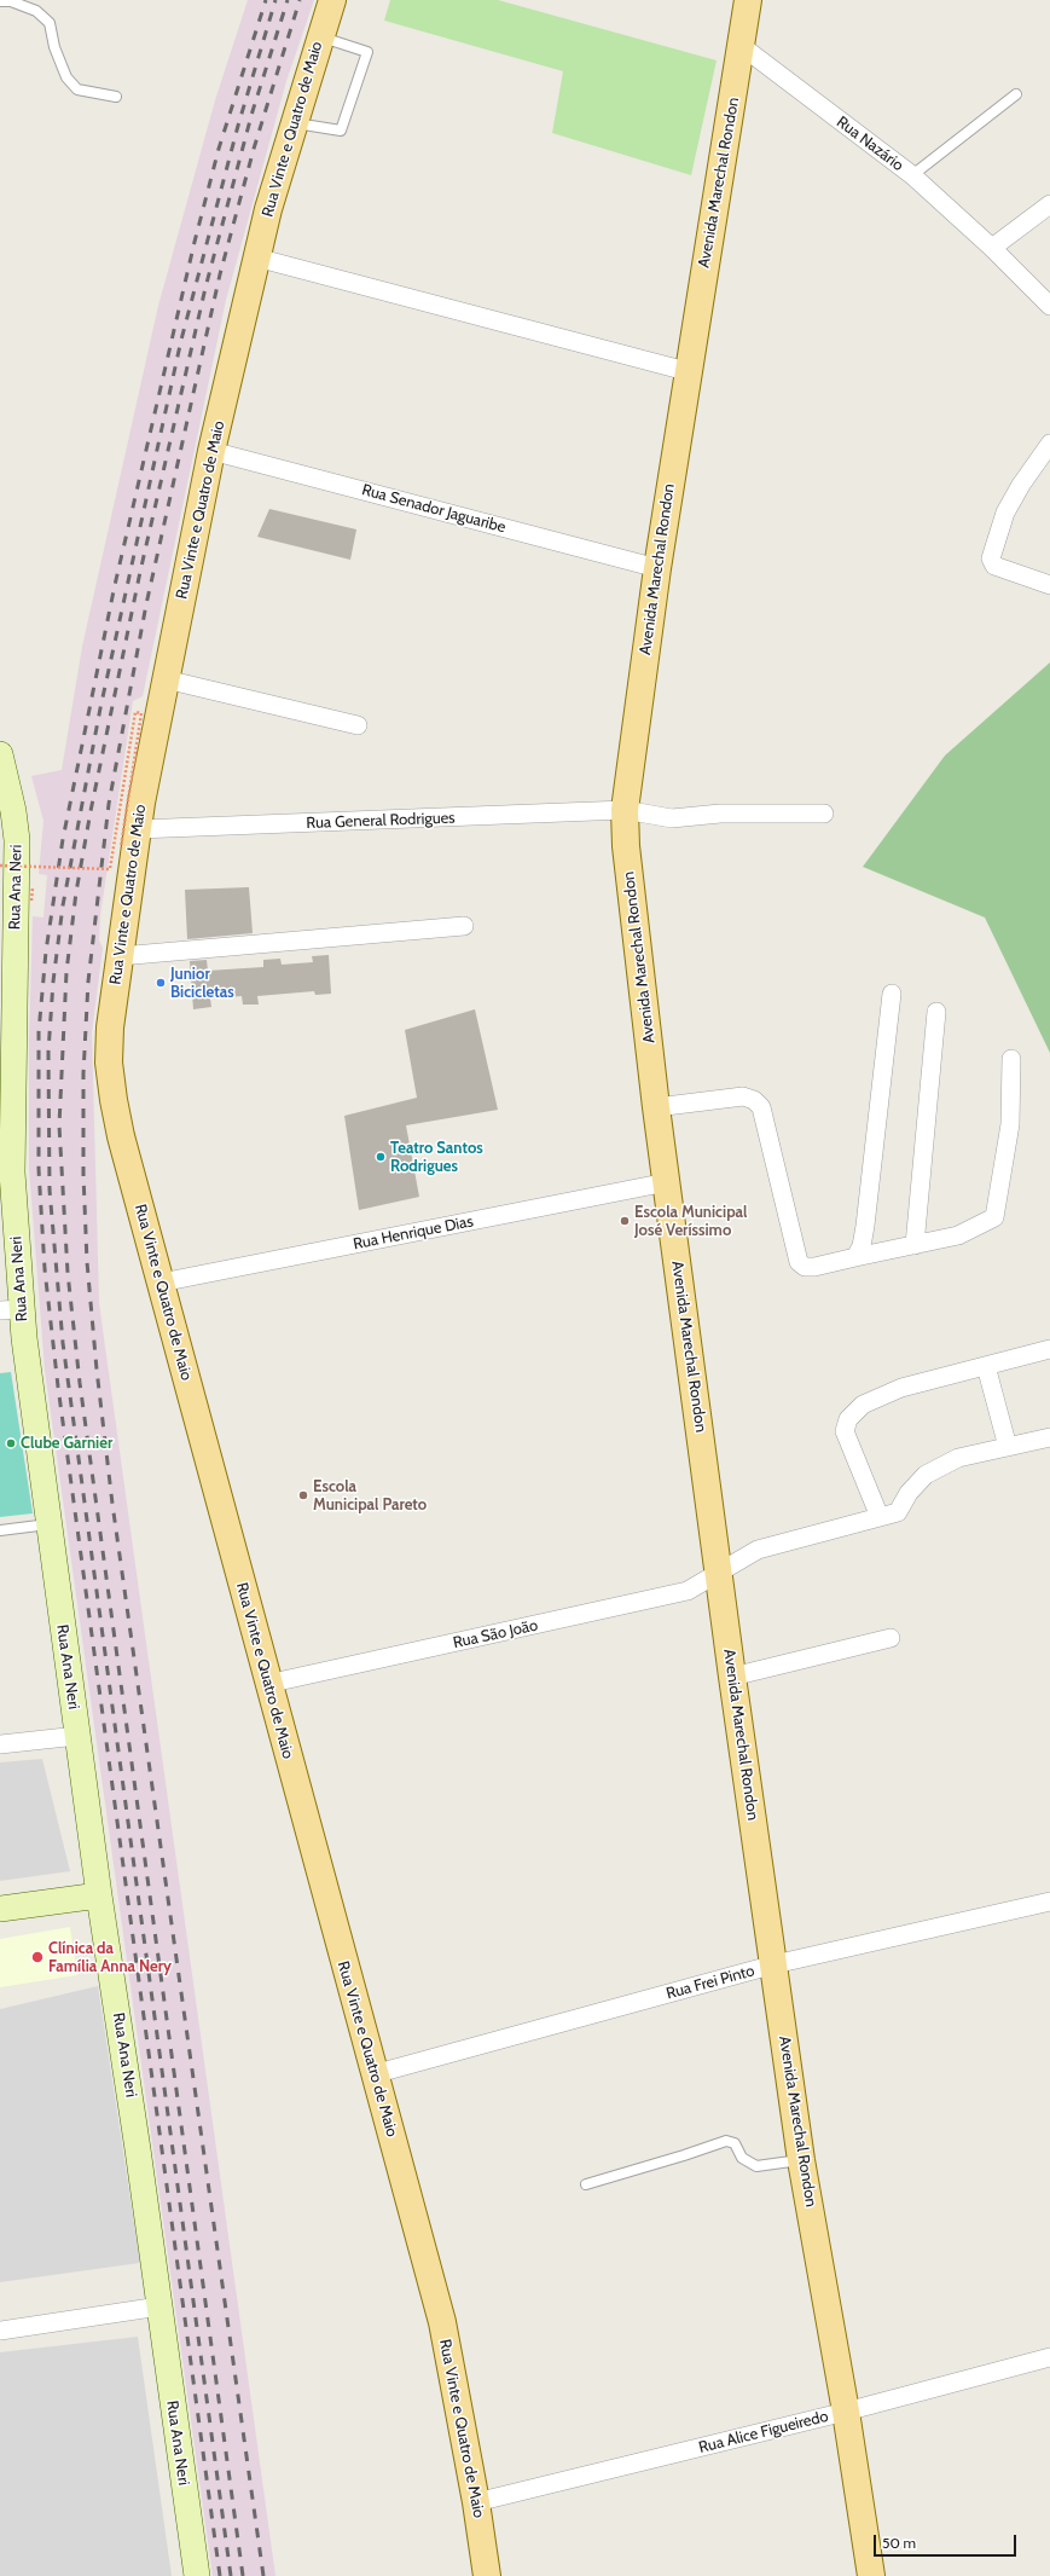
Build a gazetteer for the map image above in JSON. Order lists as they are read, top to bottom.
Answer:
{
  "streets": {
    "main road": ["Rua Vinte e Quatro de Maio", "Avenida Marechal Rondon", "Rua Ana Neri"],
    "street": [
      "Rua Nazário",
      "Rua Senador Jaguaribe",
      "Rua General Rodrigues",
      "Rua Henrique Dias",
      "Rua São João",
      "Rua Frei Pinto",
      "Rua Alice Figueiredo"
    ]
  },
  "crossings": [
    ["Rua Vinte e Quatro de Maio", "Rua Senador Jaguaribe"],
    ["Rua Vinte e Quatro de Maio", "Rua General Rodrigues"],
    ["Rua Vinte e Quatro de Maio", "Rua Henrique Dias"],
    ["Rua Vinte e Quatro de Maio", "Rua São João"],
    ["Rua Vinte e Quatro de Maio", "Rua Frei Pinto"],
    ["Rua Vinte e Quatro de Maio", "Rua Alice Figueiredo"],
    ["Rua Nazário", "Avenida Marechal Rondon"],
    ["Avenida Marechal Rondon", "Rua Senador Jaguaribe"],
    ["Avenida Marechal Rondon", "Rua General Rodrigues"],
    ["Avenida Marechal Rondon", "Rua Henrique Dias"],
    ["Avenida Marechal Rondon", "Rua São João"],
    ["Avenida Marechal Rondon", "Rua Frei Pinto"],
    ["Avenida Marechal Rondon", "Rua Alice Figueiredo"]
  ],
  "places": [
    "Junior Bicicletas",
    "Teatro Santos Rodrigues",
    "Escola Municipal José Veríssimo",
    "Clube Garnier",
    "Escola Municipal Pareto",
    "Clínica da Família Anna Nery"
  ],
  "scale_bar": "50 m"
}
